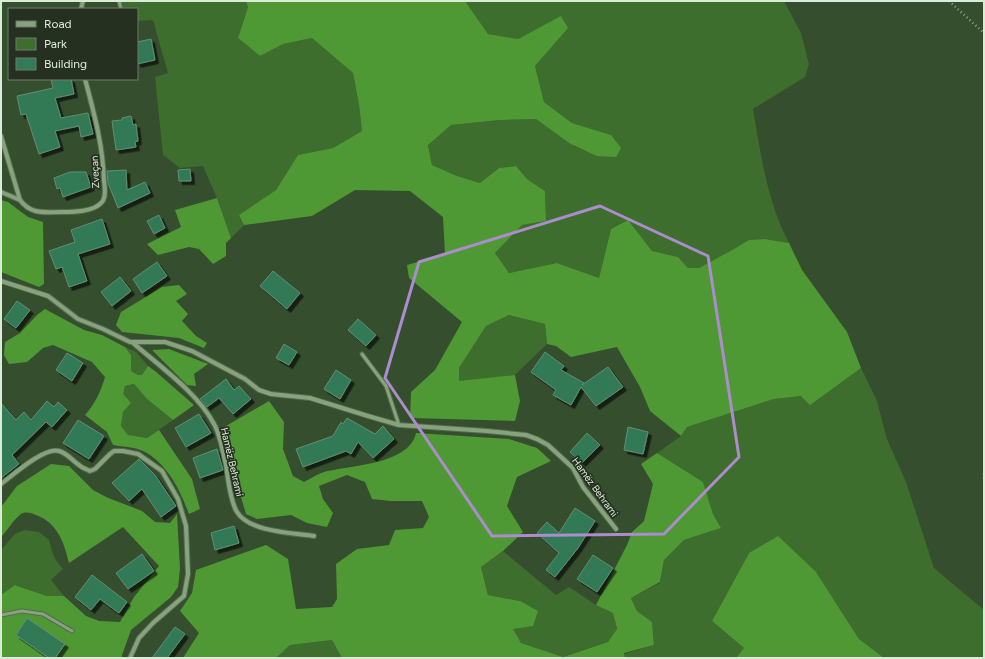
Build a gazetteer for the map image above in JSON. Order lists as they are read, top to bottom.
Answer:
{
  "streets": {
    "street": ["Zveçan", "Hamëz Behrami"]
  },
  "legend": ["Road", "Park", "Building"]
}
